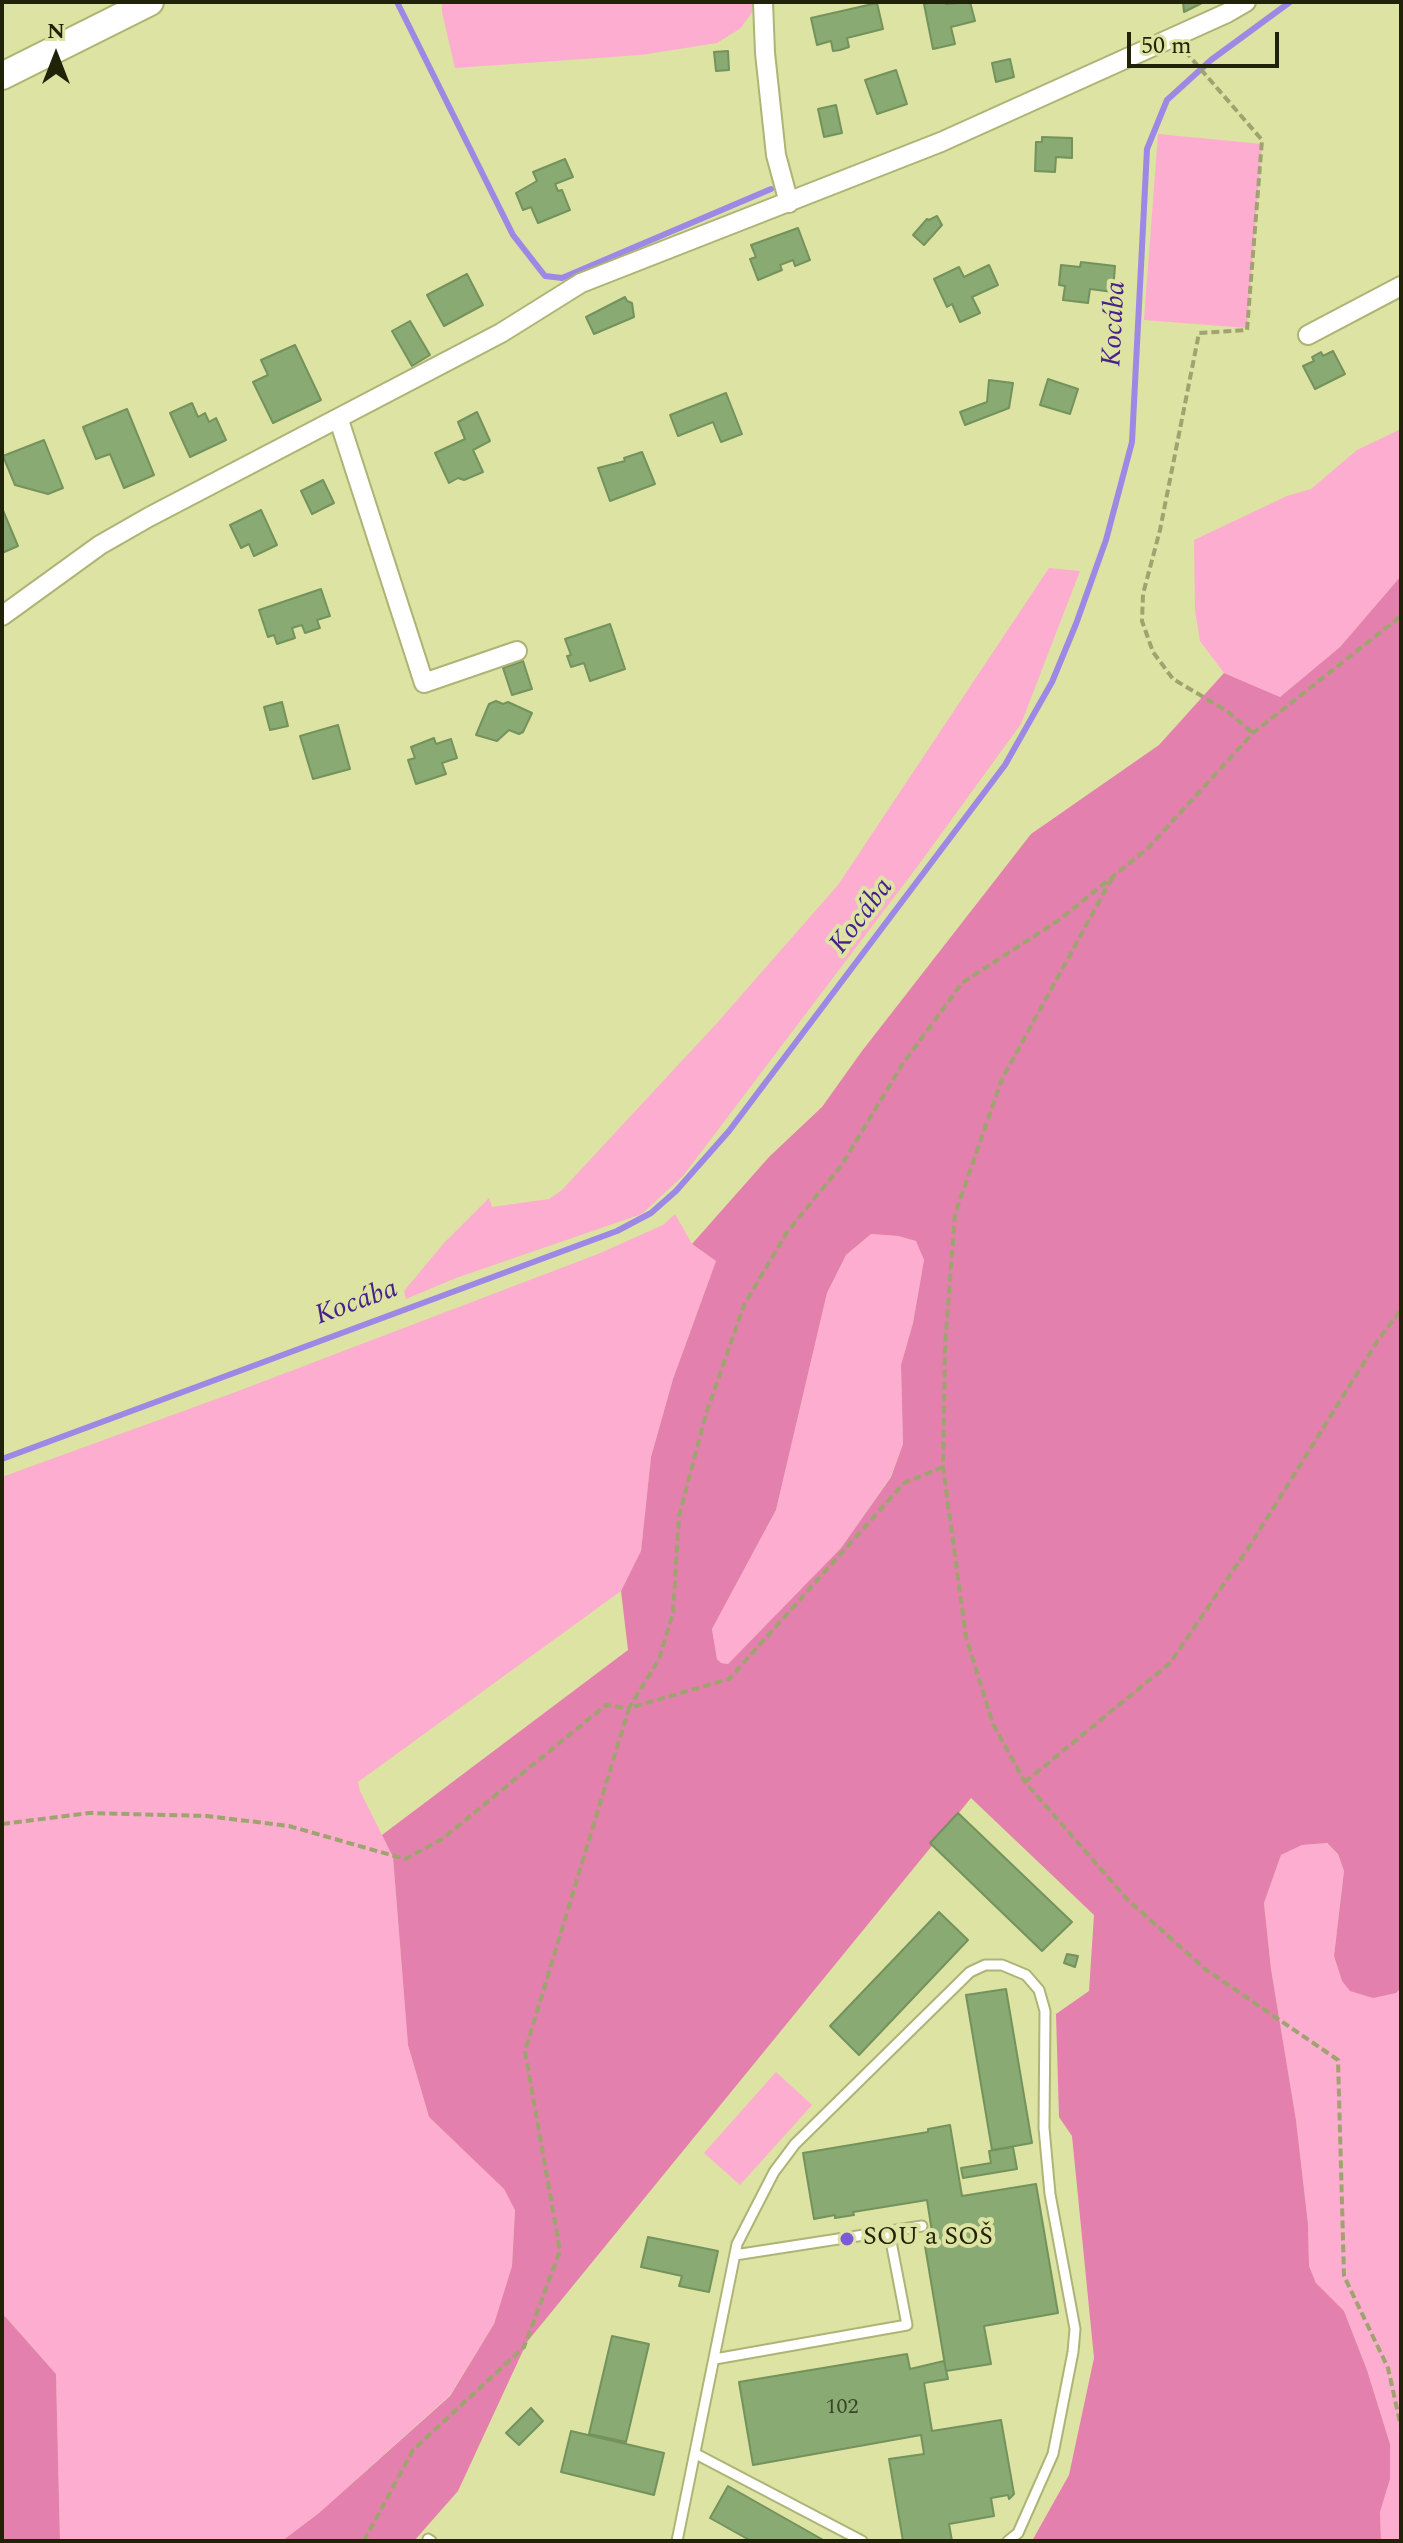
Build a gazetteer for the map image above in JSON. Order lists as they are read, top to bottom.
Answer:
{
  "water": ["Kocába"],
  "places": ["SOU a SOŠ"],
  "house_numbers": ["102"],
  "scale_bar": "50 m",
  "north": "top"
}
